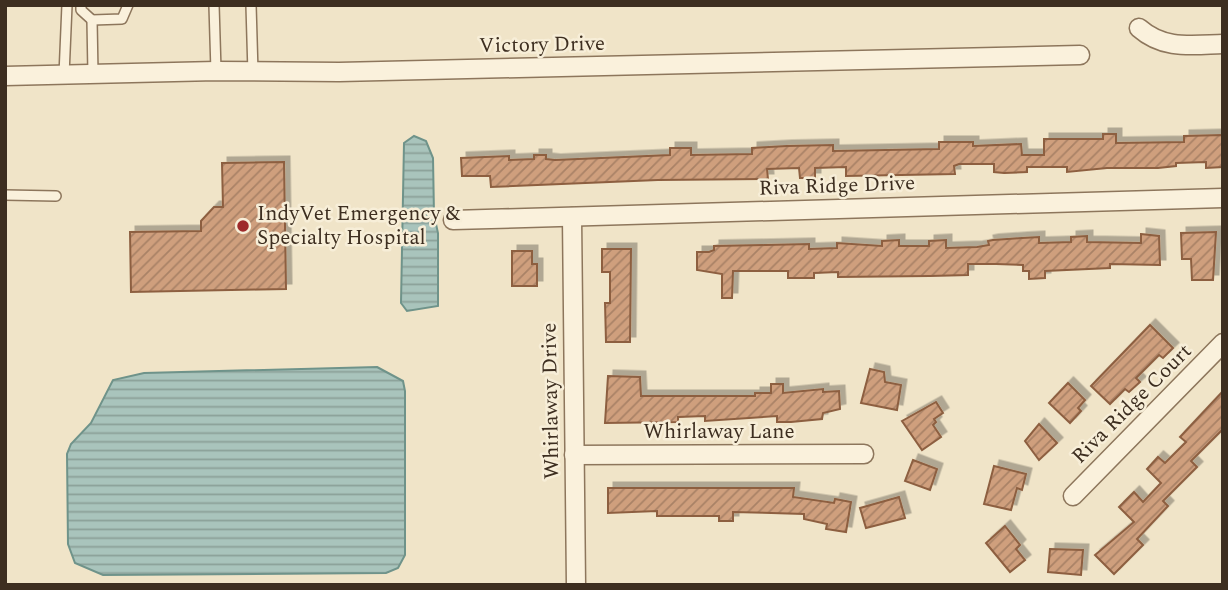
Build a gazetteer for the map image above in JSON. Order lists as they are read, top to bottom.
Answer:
{
  "streets": {
    "street": [
      "Victory Drive",
      "Riva Ridge Drive",
      "Whirlaway Drive",
      "Riva Ridge Court",
      "Whirlaway Lane"
    ]
  },
  "crossings": [
    ["Riva Ridge Drive", "Whirlaway Drive"],
    ["Whirlaway Drive", "Whirlaway Lane"]
  ],
  "places": ["IndyVet Emergency & Specialty Hospital"]
}
